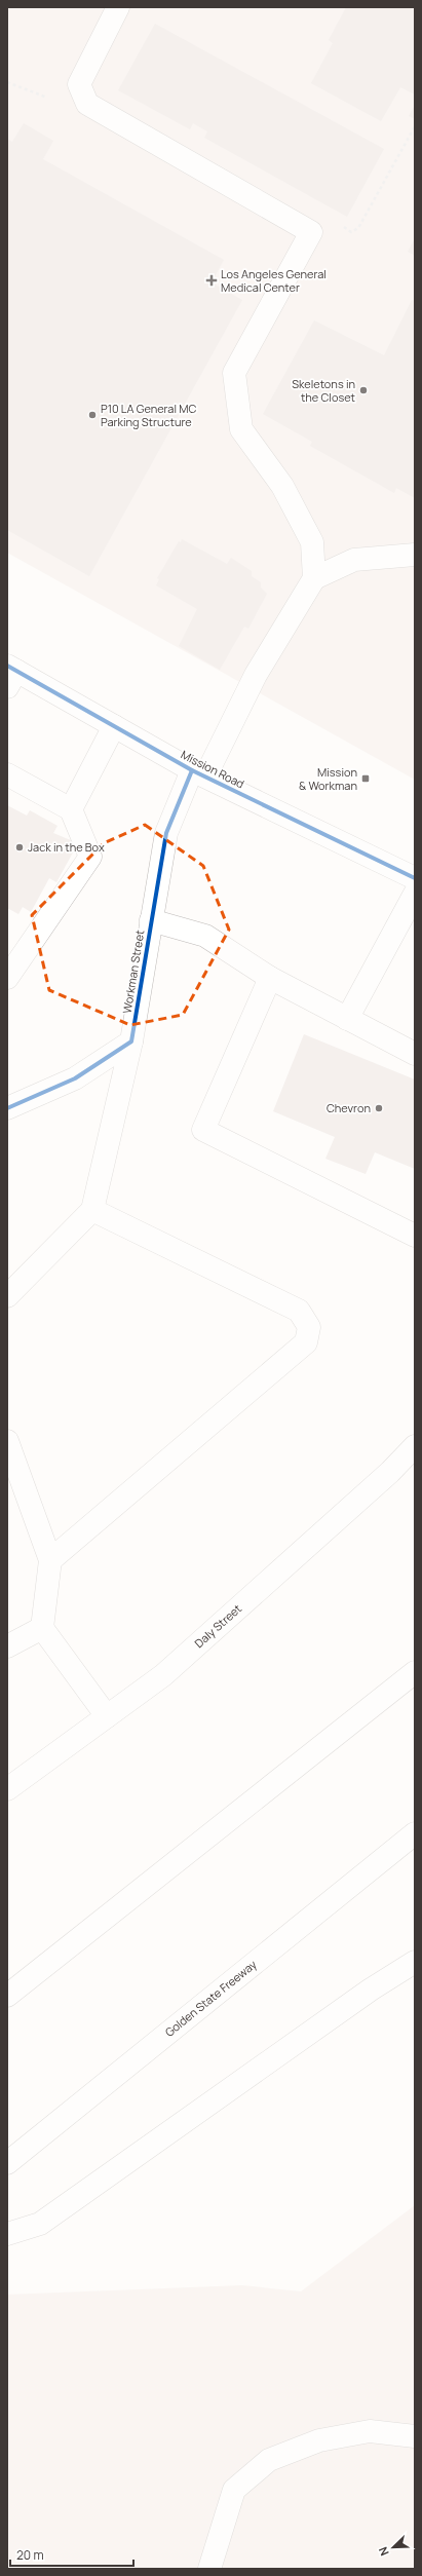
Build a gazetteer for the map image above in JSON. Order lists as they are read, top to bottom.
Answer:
{
  "streets": {
    "main road": [
      "Mission Road",
      "Workman Street",
      "Daly Street",
      "Golden State Freeway"
    ]
  },
  "crossings": [
    ["Mission Road", "Workman Street"]
  ],
  "places": {
    "health": ["Los Angeles General Medical Center"],
    "other": [
      "Skeletons in the Closet",
      "P10 LA General MC Parking Structure",
      "Jack in the Box",
      "Chevron"
    ],
    "transit": ["Mission & Workman"]
  },
  "scale_bar": "20 m",
  "north": "bottom left"
}
